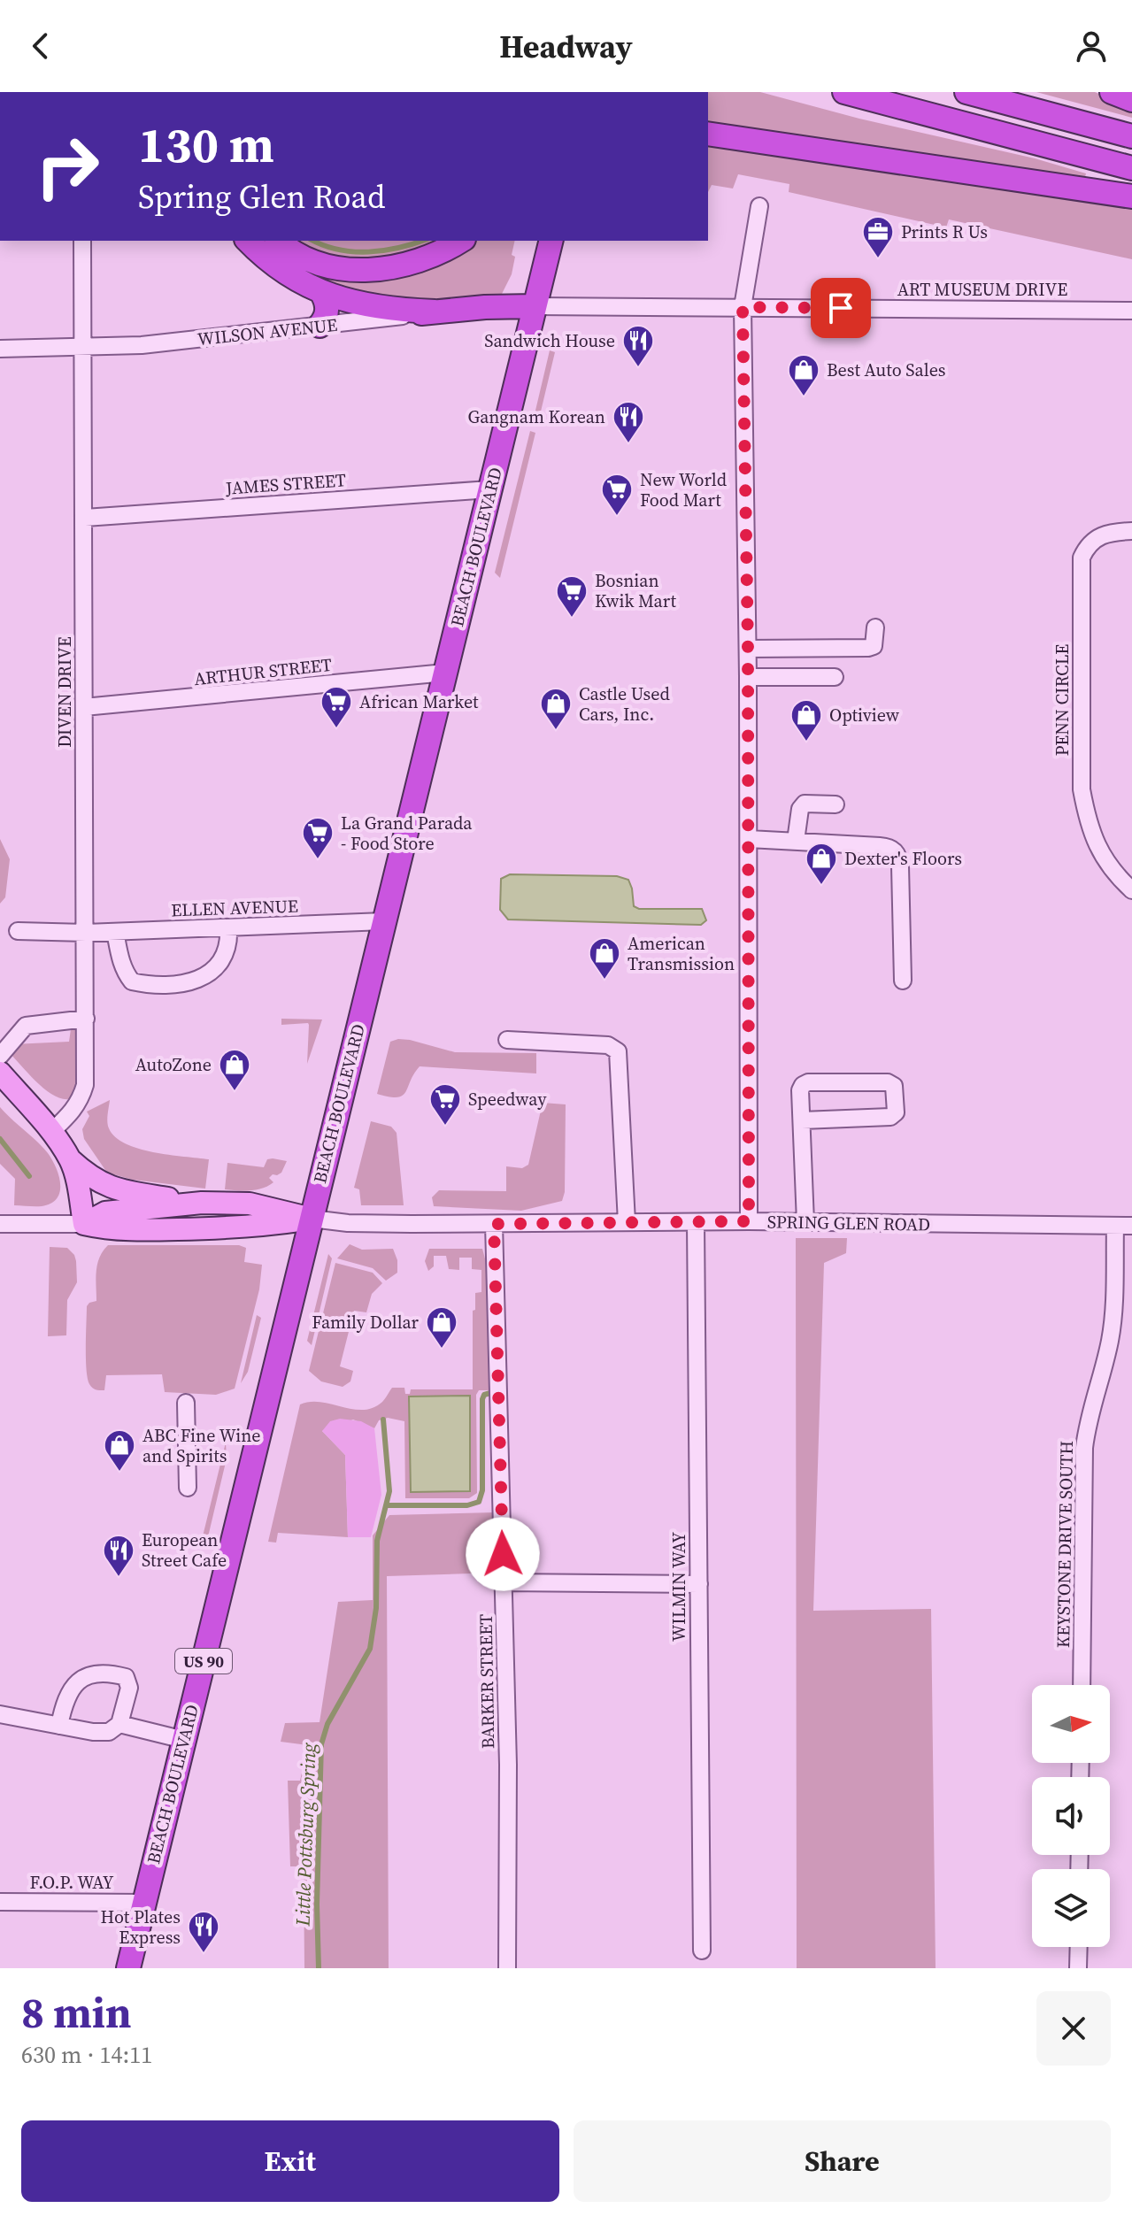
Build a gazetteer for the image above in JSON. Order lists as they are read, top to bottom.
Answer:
{
  "streets": {
    "highway": ["WILSON AVENUE", "BEACH BOULEVARD", "US 90"],
    "main road": ["SPRING GLEN ROAD"],
    "street": [
      "ART MUSEUM DRIVE",
      "JAMES STREET",
      "ARTHUR STREET",
      "DIVEN DRIVE",
      "PENN CIRCLE",
      "ELLEN AVENUE",
      "KEYSTONE DRIVE SOUTH",
      "WILMIN WAY",
      "BARKER STREET",
      "F.O.P. WAY"
    ]
  },
  "crossings": [
    ["ART MUSEUM DRIVE", "WILSON AVENUE"],
    ["ART MUSEUM DRIVE", "BEACH BOULEVARD"],
    ["WILSON AVENUE", "BEACH BOULEVARD"],
    ["WILSON AVENUE", "DIVEN DRIVE"],
    ["JAMES STREET", "BEACH BOULEVARD"],
    ["JAMES STREET", "DIVEN DRIVE"],
    ["BEACH BOULEVARD", "ARTHUR STREET"],
    ["BEACH BOULEVARD", "ELLEN AVENUE"],
    ["BEACH BOULEVARD", "SPRING GLEN ROAD"],
    ["BEACH BOULEVARD", "F.O.P. WAY"],
    ["ARTHUR STREET", "DIVEN DRIVE"],
    ["DIVEN DRIVE", "ELLEN AVENUE"],
    ["SPRING GLEN ROAD", "KEYSTONE DRIVE SOUTH"],
    ["SPRING GLEN ROAD", "WILMIN WAY"],
    ["SPRING GLEN ROAD", "BARKER STREET"]
  ],
  "water": ["Little Pottsburg Spring"],
  "places": {
    "office": ["Prints R Us"],
    "restaurant": [
      "Sandwich House",
      "Gangnam Korean",
      "European Street Cafe",
      "Hot Plates Express"
    ],
    "shop": [
      "Best Auto Sales",
      "Castle Used Cars, Inc.",
      "Optiview",
      "Dexter's Floors",
      "American Transmission",
      "AutoZone",
      "Family Dollar",
      "ABC Fine Wine and Spirits"
    ],
    "supermarket": [
      "New World Food Mart",
      "Bosnian Kwik Mart",
      "African Market",
      "La Grand Parada - Food Store",
      "Speedway"
    ]
  },
  "north": "right",
  "page": {
    "header": "Headway",
    "turn": ["130 m", "Spring Glen Road"],
    "heading": ["8 min", "630 m · 14:11"],
    "buttons": ["Exit", "Share"]
  }
}
